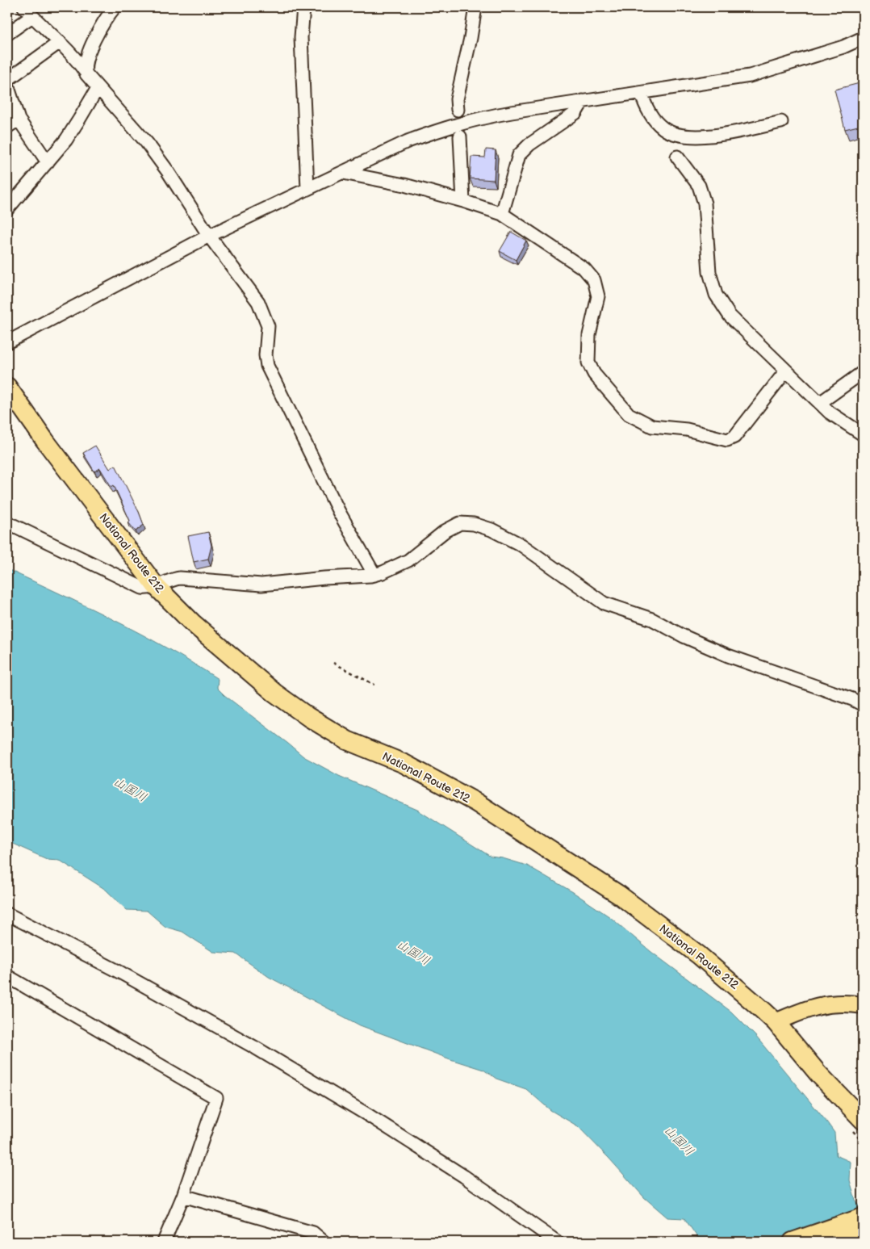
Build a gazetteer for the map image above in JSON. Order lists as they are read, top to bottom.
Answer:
{
  "streets": {
    "highway": ["National Route 212"]
  },
  "water": ["山国川"]
}
